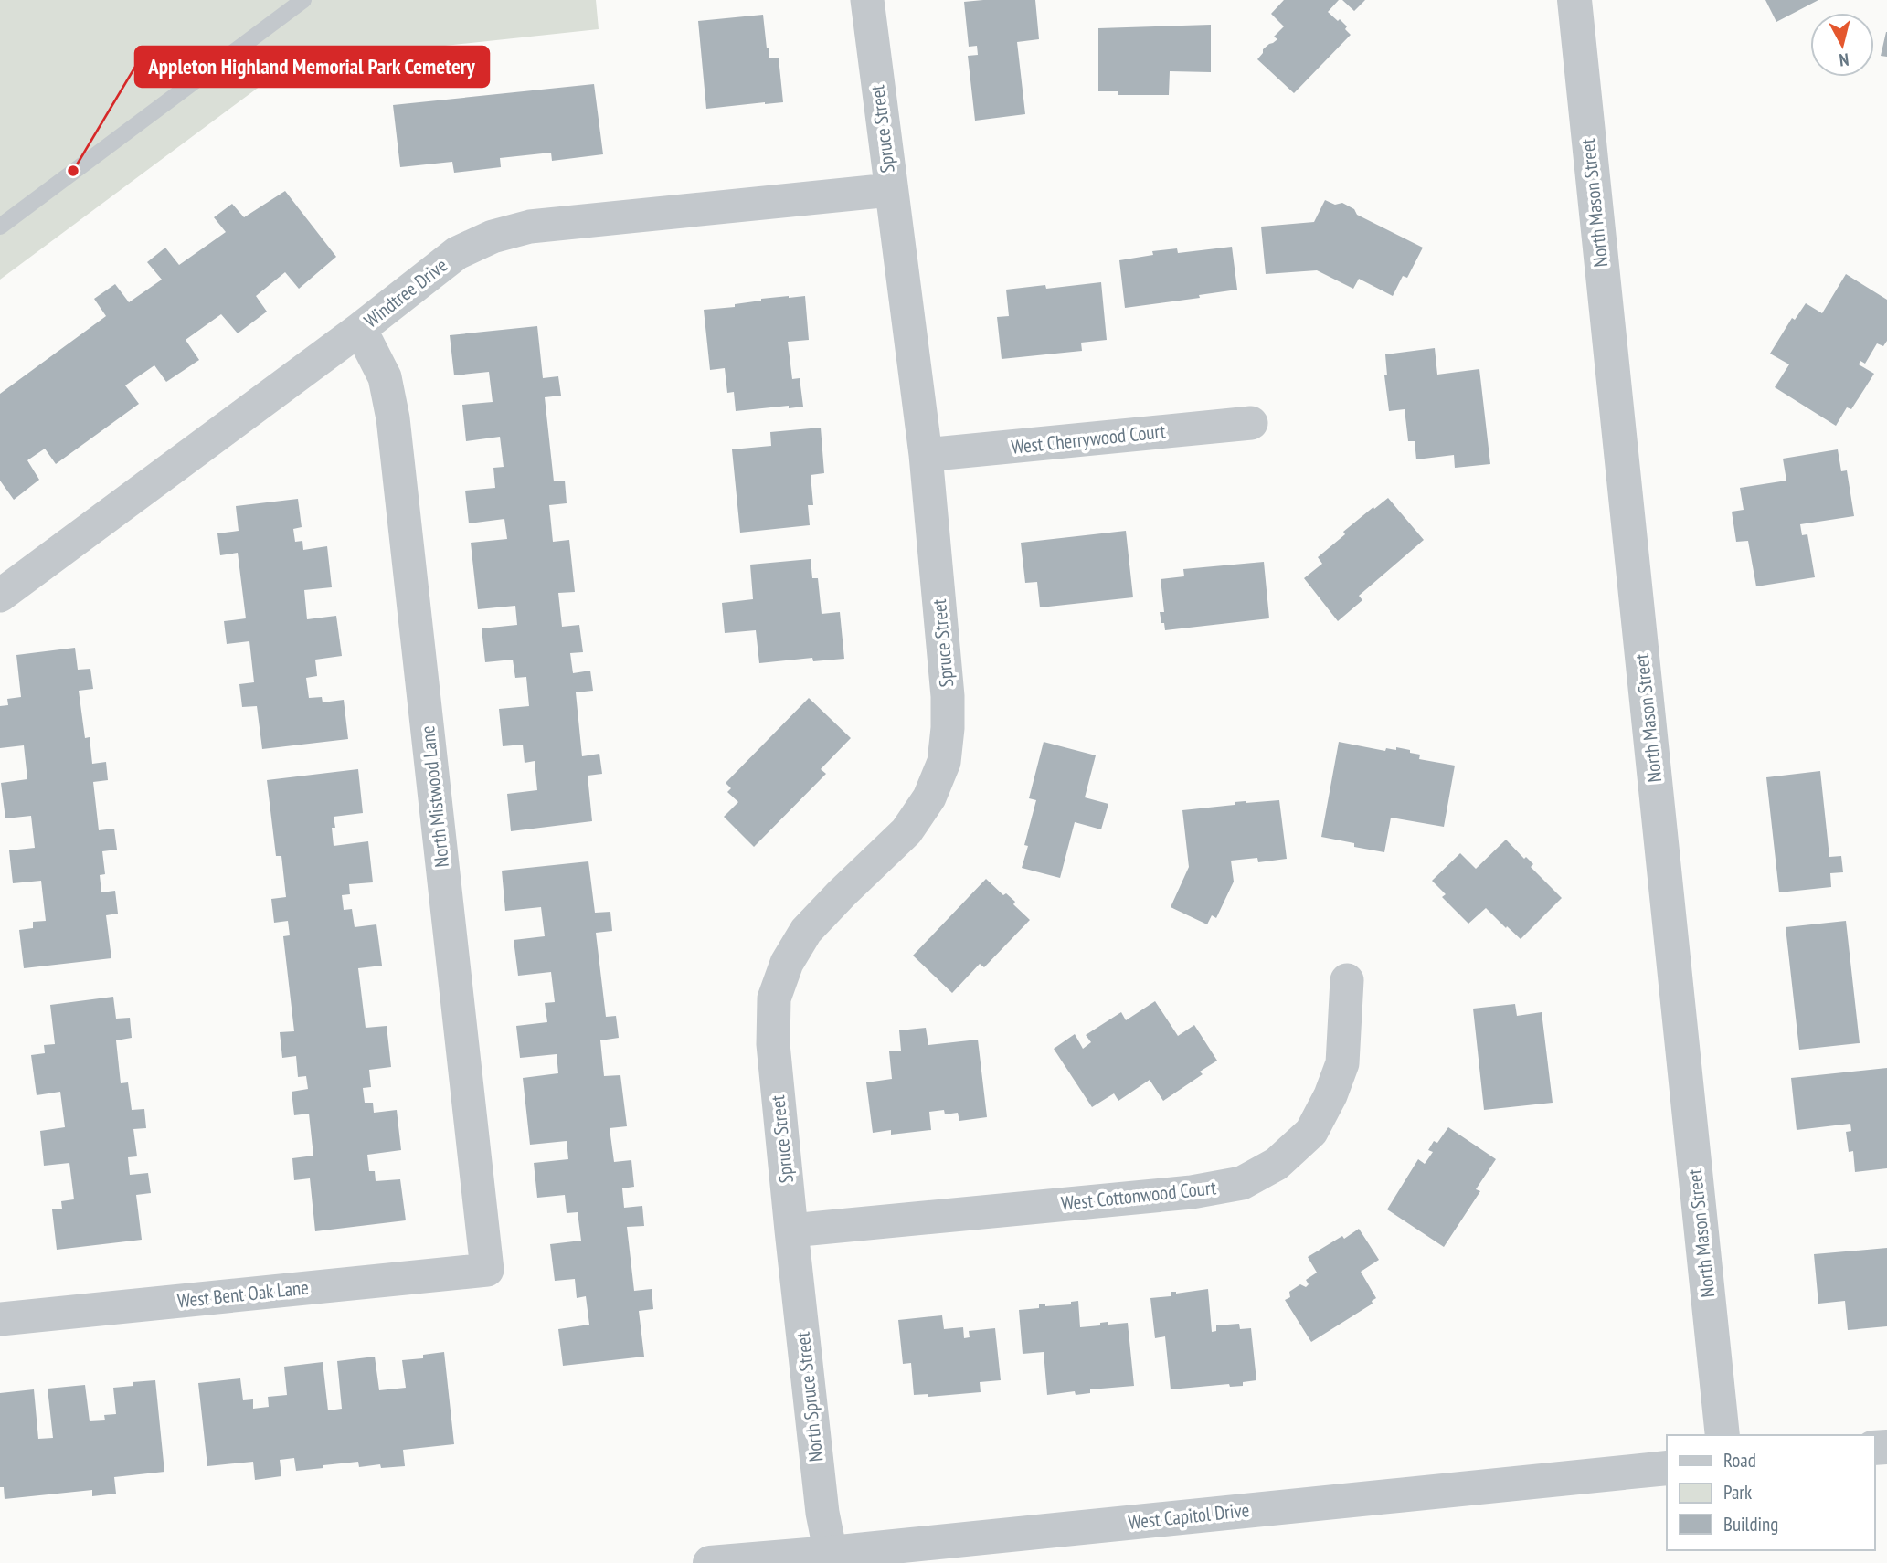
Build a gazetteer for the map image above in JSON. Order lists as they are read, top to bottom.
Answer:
{
  "streets": {
    "street": [
      "Spruce Street",
      "North Mason Street",
      "Windtree Drive",
      "West Cherrywood Court",
      "North Mistwood Lane",
      "West Cottonwood Court",
      "West Bent Oak Lane",
      "North Spruce Street",
      "West Capitol Drive"
    ]
  },
  "crossings": [
    ["Spruce Street", "Windtree Drive"],
    ["Spruce Street", "West Cherrywood Court"],
    ["Spruce Street", "West Cottonwood Court"],
    ["Spruce Street", "North Spruce Street"],
    ["Windtree Drive", "North Mistwood Lane"],
    ["North Mistwood Lane", "West Bent Oak Lane"],
    ["West Cottonwood Court", "North Spruce Street"],
    ["North Spruce Street", "West Capitol Drive"]
  ],
  "places": ["Appleton Highland Memorial Park Cemetery"],
  "legend": ["Road", "Park", "Building"],
  "north": "bottom"
}
